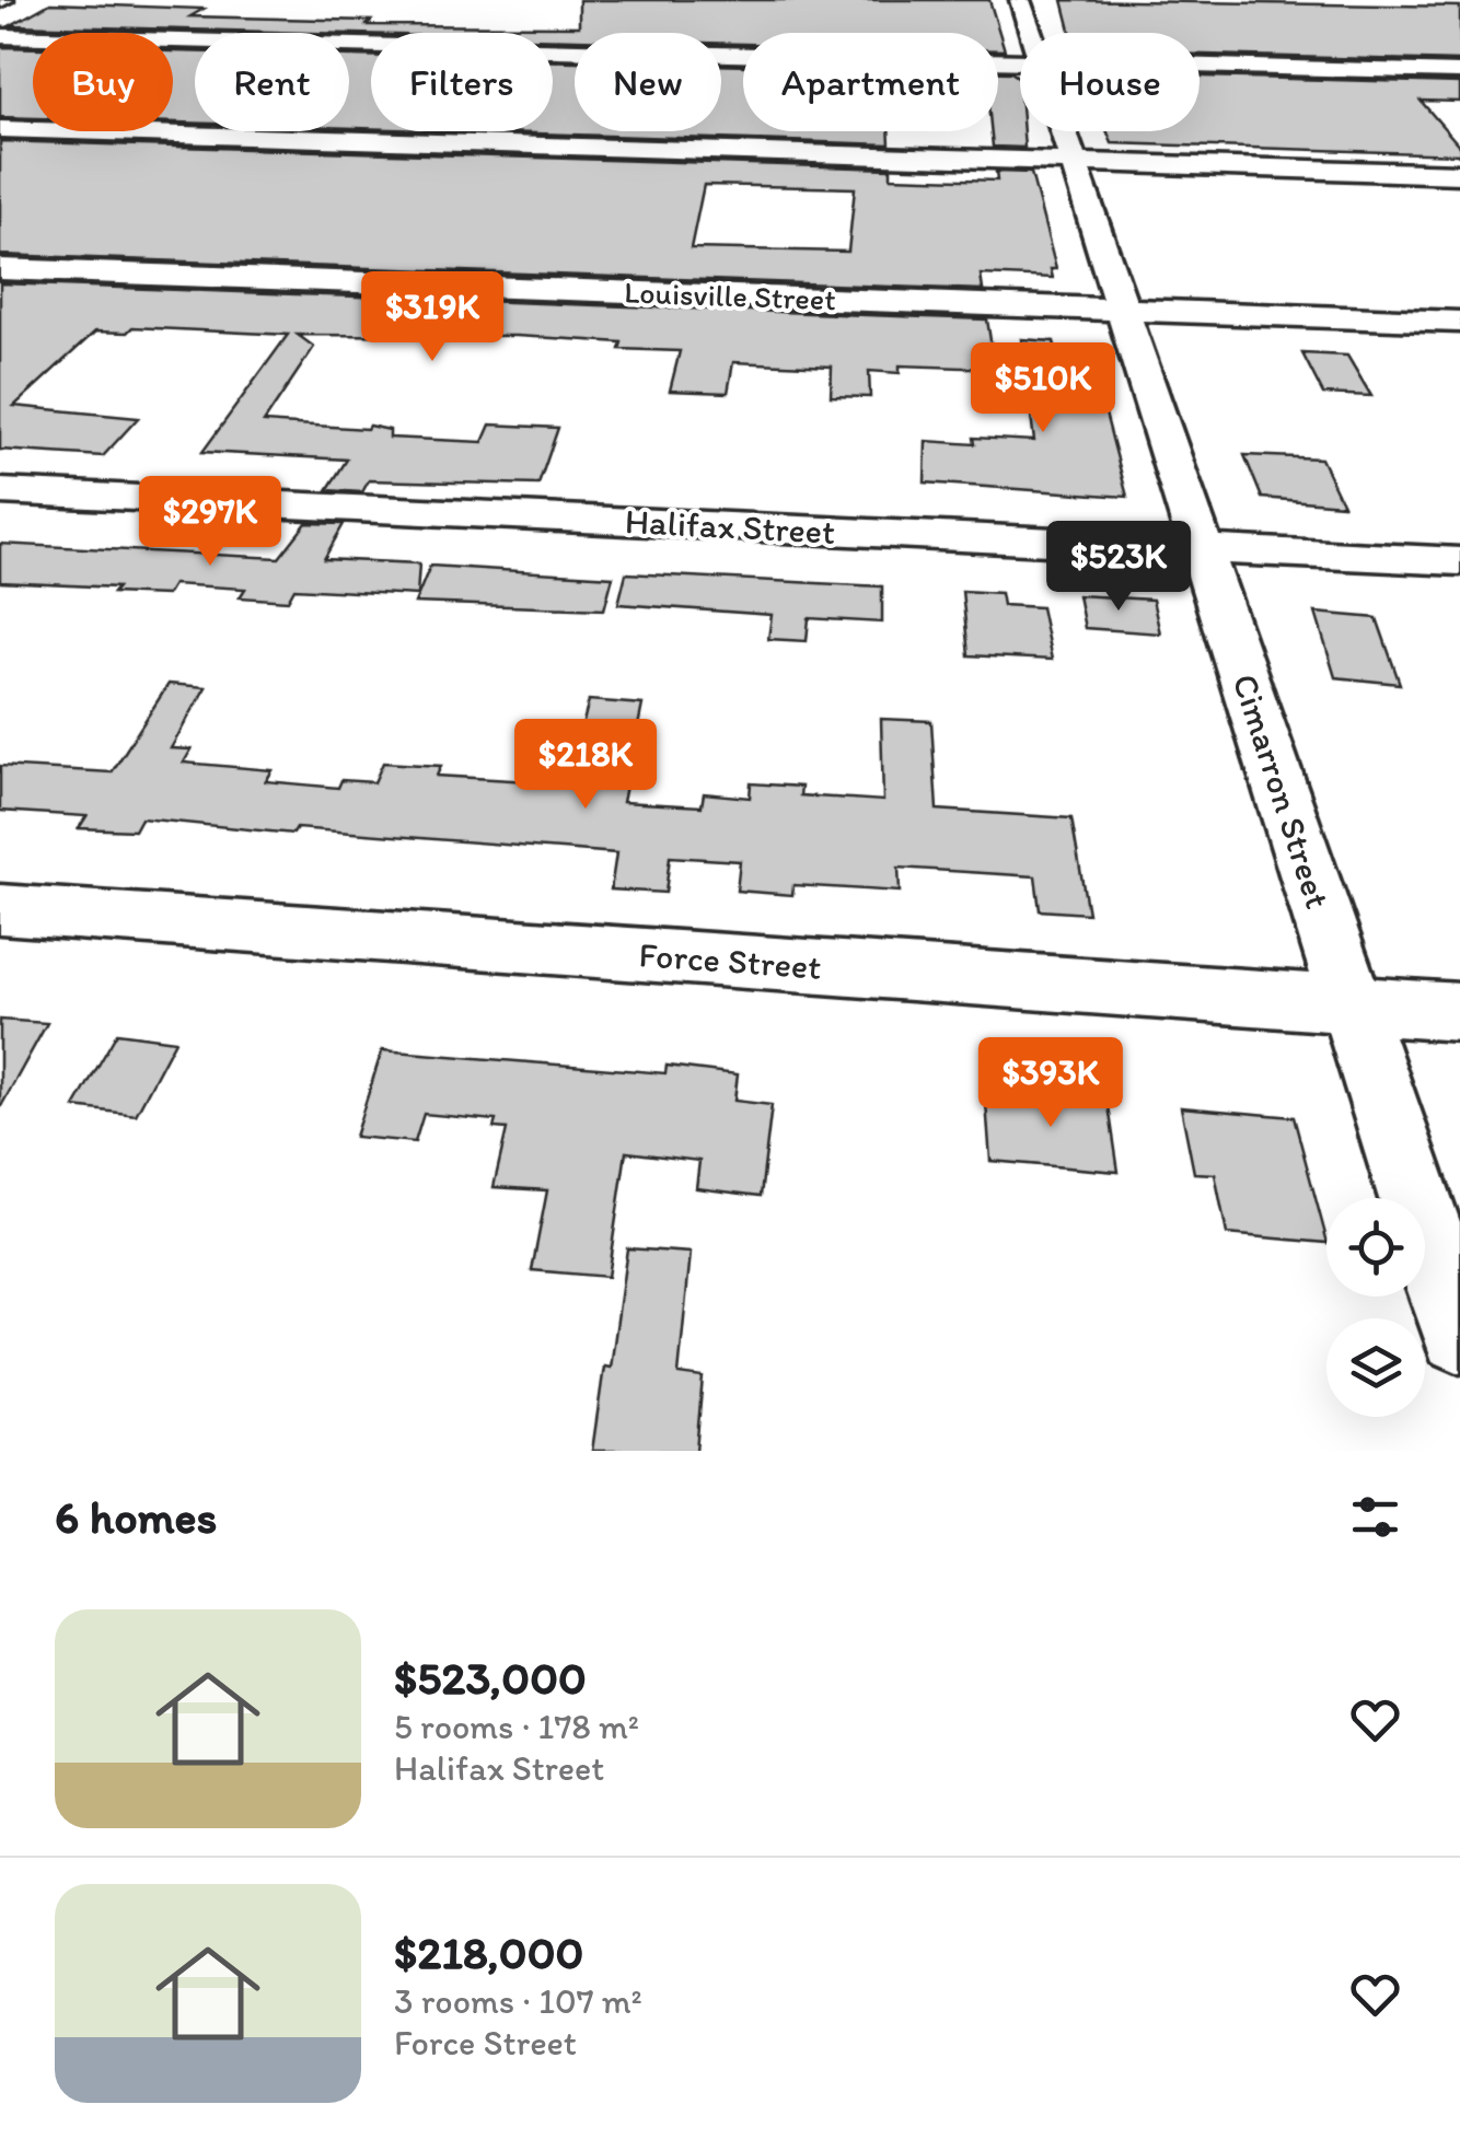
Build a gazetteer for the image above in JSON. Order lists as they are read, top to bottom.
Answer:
{
  "streets": {
    "street": [
      "Louisville Street",
      "Halifax Street",
      "Cimarron Street",
      "Force Street"
    ]
  },
  "crossings": [
    ["Louisville Street", "Cimarron Street"],
    ["Halifax Street", "Cimarron Street"],
    ["Cimarron Street", "Force Street"]
  ],
  "page": {
    "chip": [
      "Buy",
      "Rent",
      "Filters",
      "New",
      "Apartment",
      "House"
    ],
    "price": [
      "$319K",
      "$510K",
      "$297K",
      "$523K",
      "$218K",
      "$393K"
    ],
    "heading": "6 homes",
    "list": [
      {
        "name": "$523,000",
        "note": "5 rooms · 178 m² · Halifax Street"
      },
      {
        "name": "$218,000",
        "note": "3 rooms · 107 m² · Force Street"
      }
    ]
  }
}
